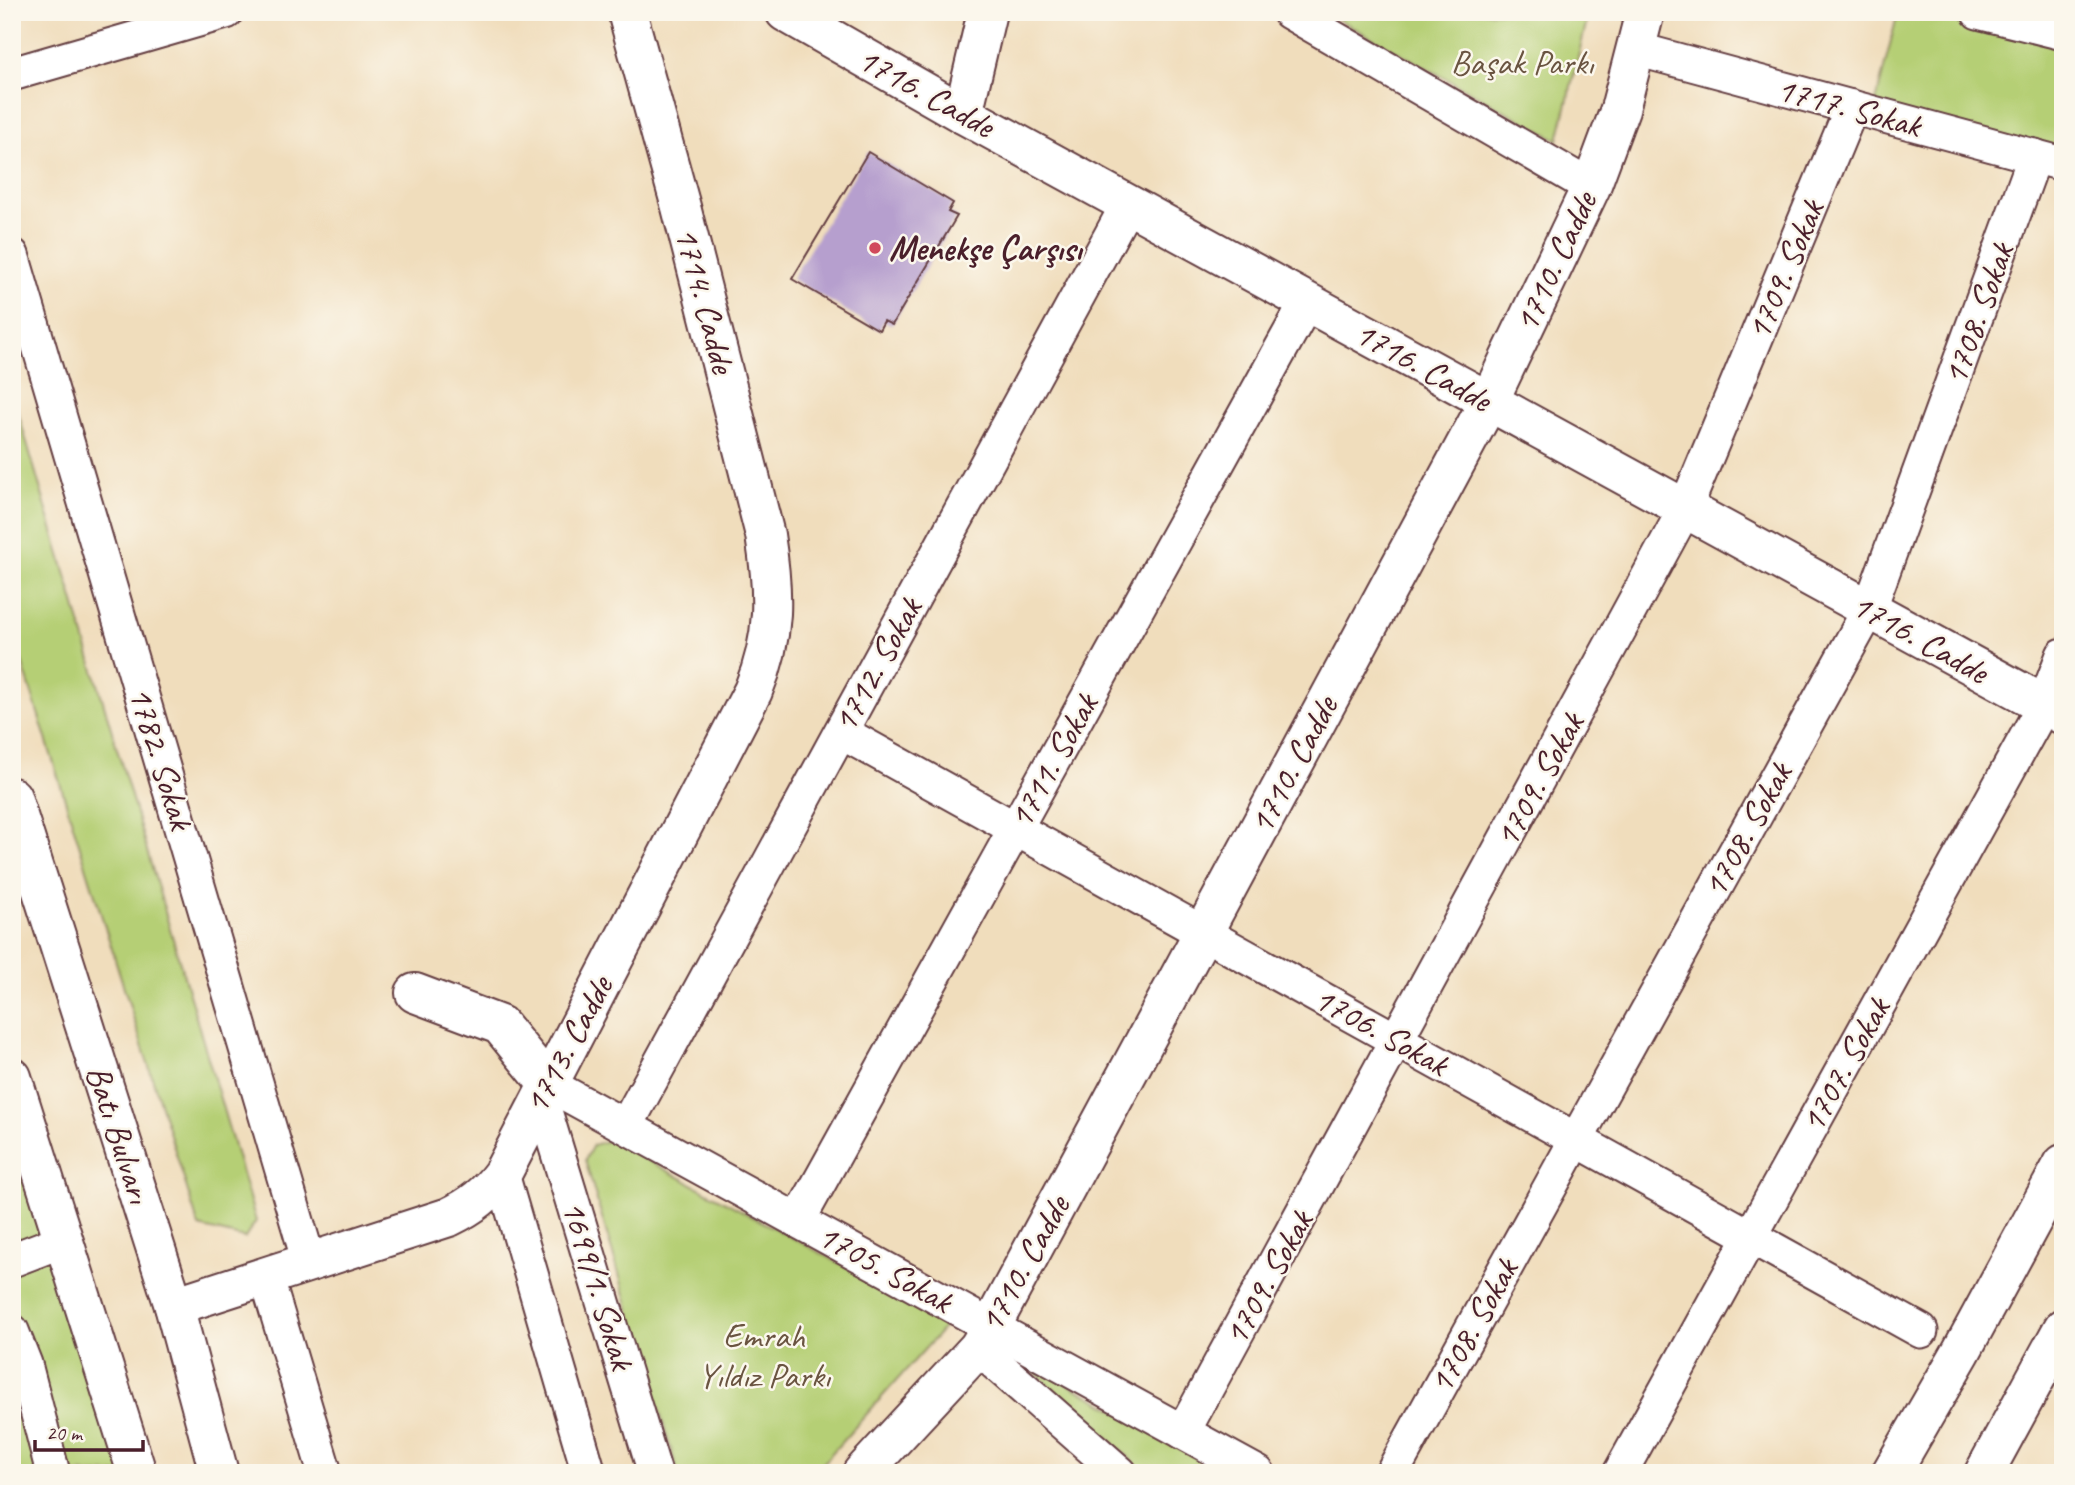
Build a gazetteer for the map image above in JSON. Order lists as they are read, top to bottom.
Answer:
{
  "streets": {
    "street": [
      "1716. Cadde",
      "1717. Sokak",
      "1710. Cadde",
      "1709. Sokak",
      "1714. Cadde",
      "1708. Sokak",
      "1712. Sokak",
      "1782. Sokak",
      "1711. Sokak",
      "1706. Sokak",
      "1713. Cadde",
      "1707. Sokak",
      "Batı Bulvarı",
      "1705. Sokak",
      "1699/1. Sokak"
    ]
  },
  "crossings": [
    ["1716. Cadde", "1710. Cadde"],
    ["1716. Cadde", "1709. Sokak"],
    ["1716. Cadde", "1708. Sokak"],
    ["1716. Cadde", "1712. Sokak"],
    ["1716. Cadde", "1711. Sokak"],
    ["1716. Cadde", "1707. Sokak"],
    ["1717. Sokak", "1710. Cadde"],
    ["1717. Sokak", "1709. Sokak"],
    ["1717. Sokak", "1708. Sokak"],
    ["1710. Cadde", "1706. Sokak"],
    ["1710. Cadde", "1705. Sokak"],
    ["1709. Sokak", "1706. Sokak"],
    ["1709. Sokak", "1705. Sokak"],
    ["1714. Cadde", "1713. Cadde"],
    ["1708. Sokak", "1706. Sokak"],
    ["1712. Sokak", "1706. Sokak"],
    ["1712. Sokak", "1705. Sokak"],
    ["1782. Sokak", "1713. Cadde"],
    ["1711. Sokak", "1706. Sokak"],
    ["1711. Sokak", "1705. Sokak"],
    ["1706. Sokak", "1707. Sokak"],
    ["1713. Cadde", "Batı Bulvarı"],
    ["1713. Cadde", "1705. Sokak"],
    ["1713. Cadde", "1699/1. Sokak"],
    ["1705. Sokak", "1699/1. Sokak"]
  ],
  "parks": ["Başak Parkı", "Emrah Yıldız Parkı"],
  "places": ["Menekşe Çarşısı"],
  "scale_bar": "20 m"
}
